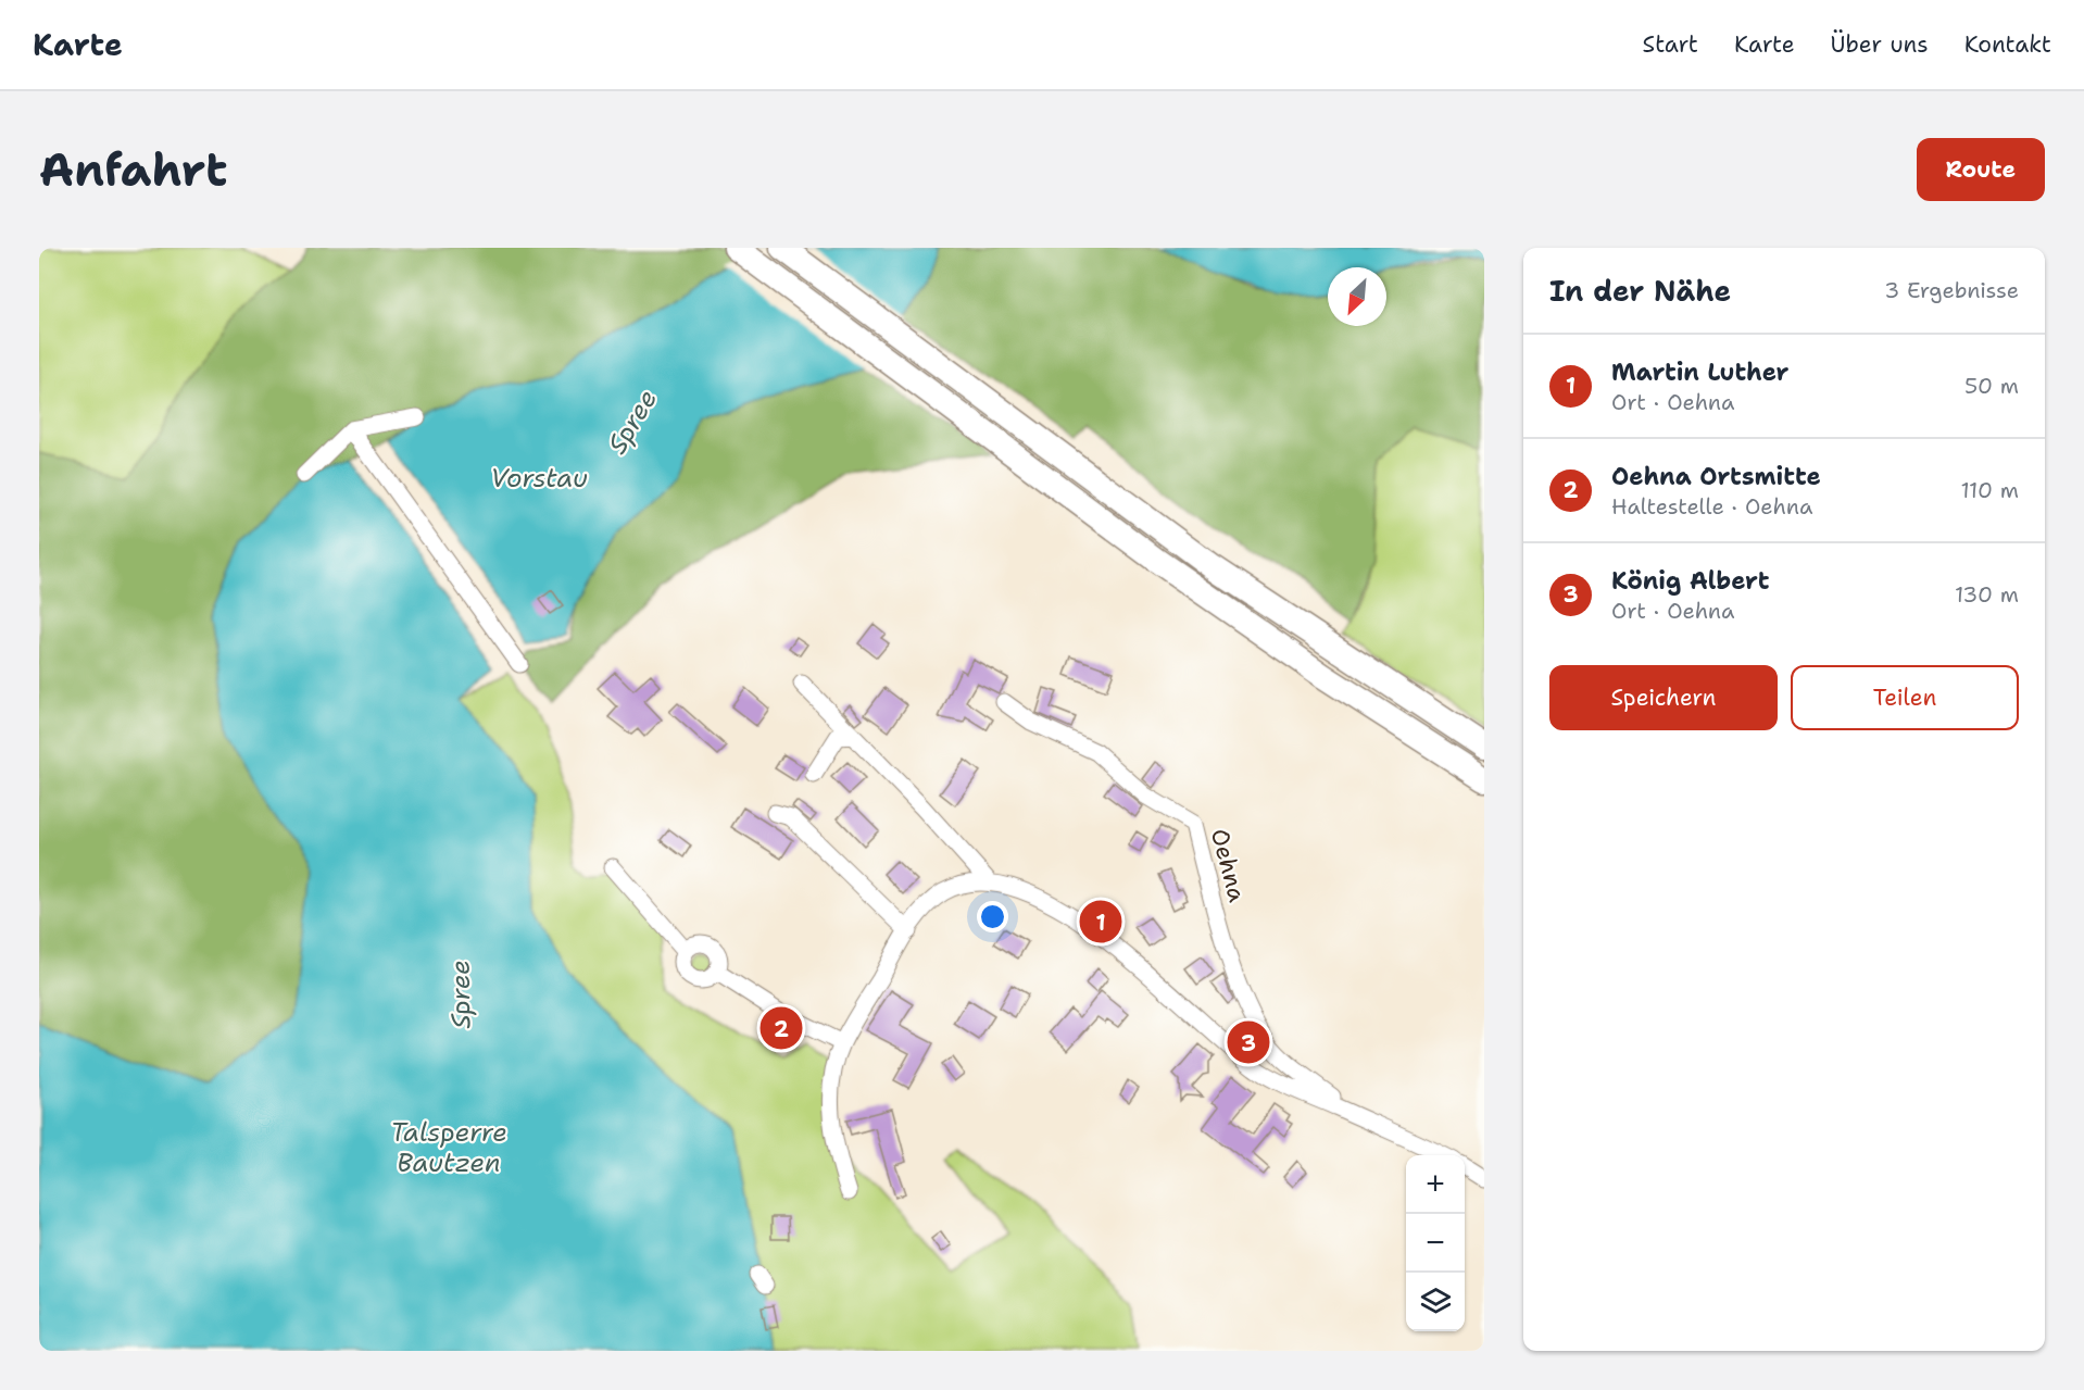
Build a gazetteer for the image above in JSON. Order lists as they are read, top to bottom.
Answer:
{
  "streets": {
    "street": ["Oehna"]
  },
  "water": ["Spree", "Vorstau", "Talsperre Bautzen"],
  "north": "bottom left",
  "page": {
    "header": "Karte",
    "nav": [
      "Start",
      "Karte",
      "Über uns",
      "Kontakt"
    ],
    "buttons": [
      "Route",
      ["Speichern", "Teilen"]
    ],
    "title": "Anfahrt",
    "heading": ["In der Nähe", "3 Ergebnisse"],
    "list": [
      {
        "mark": "1",
        "name": "Martin Luther",
        "note": "Ort · Oehna",
        "value": "50 m"
      },
      {
        "mark": "2",
        "name": "Oehna Ortsmitte",
        "note": "Haltestelle · Oehna",
        "value": "110 m"
      },
      {
        "mark": "3",
        "name": "König Albert",
        "note": "Ort · Oehna",
        "value": "130 m"
      }
    ],
    "pins": ["1", "2", "3"],
    "map_buttons": ["+", "−"]
  }
}
